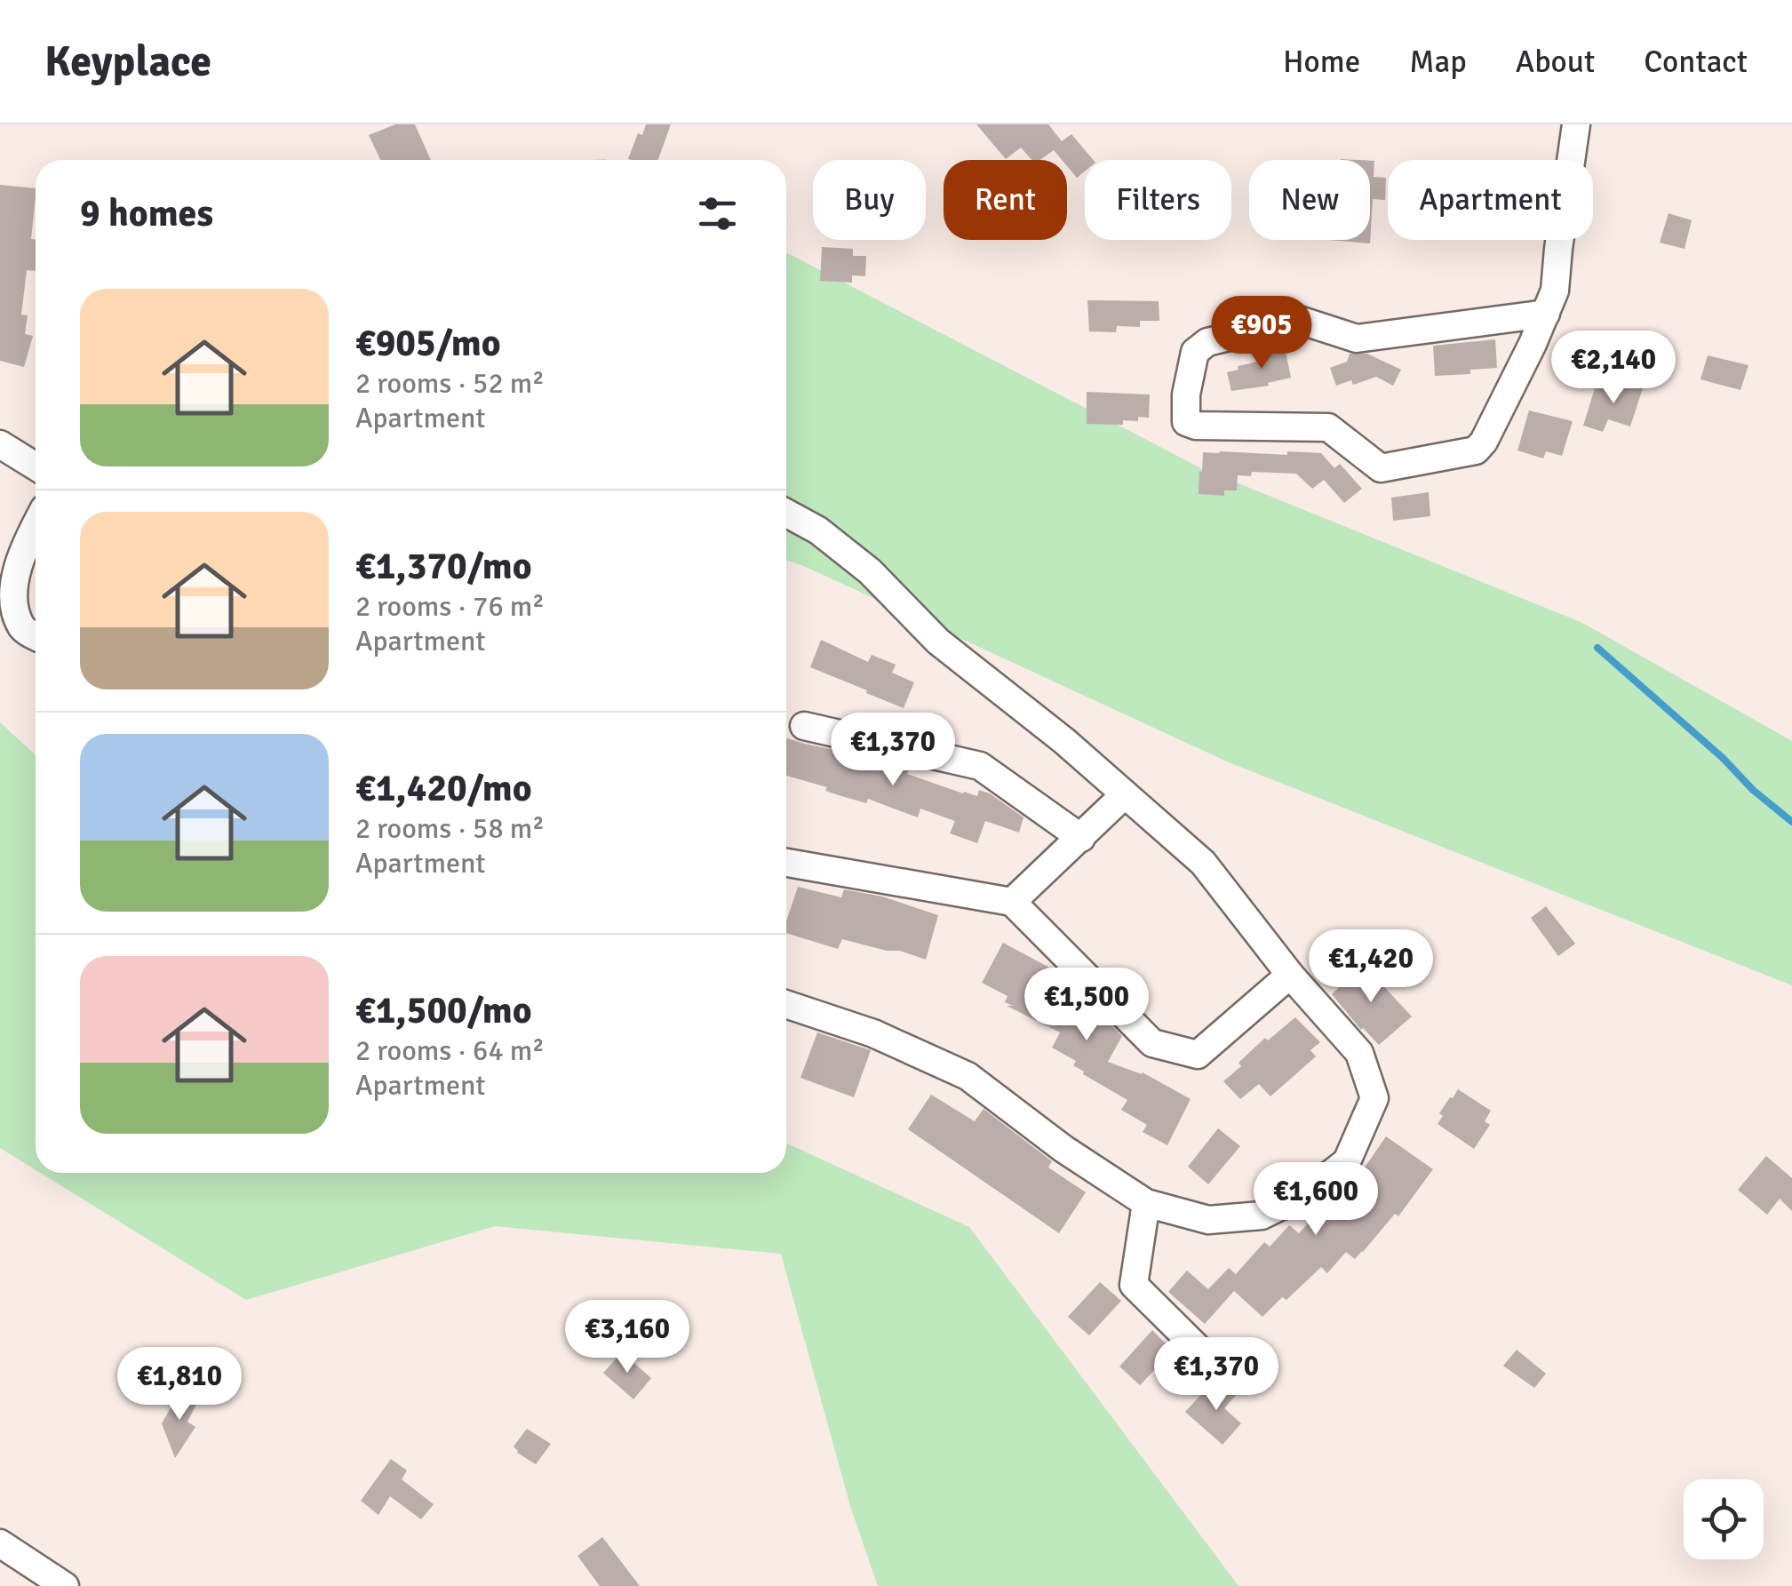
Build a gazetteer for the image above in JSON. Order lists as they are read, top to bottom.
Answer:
{
  "page": {
    "header": "Keyplace",
    "nav": [
      "Home",
      "Map",
      "About",
      "Contact"
    ],
    "chip": [
      "Buy",
      "Rent",
      "Filters",
      "New",
      "Apartment"
    ],
    "heading": "9 homes",
    "list": [
      {
        "name": "€905/mo",
        "note": "2 rooms · 52 m² · Apartment"
      },
      {
        "name": "€1,370/mo",
        "note": "2 rooms · 76 m² · Apartment"
      },
      {
        "name": "€1,420/mo",
        "note": "2 rooms · 58 m² · Apartment"
      },
      {
        "name": "€1,500/mo",
        "note": "2 rooms · 64 m² · Apartment"
      }
    ],
    "price": [
      "€905",
      "€2,140",
      "€1,370",
      "€1,420",
      "€1,500",
      "€1,600",
      "€3,160",
      "€1,370",
      "€1,810"
    ]
  }
}
